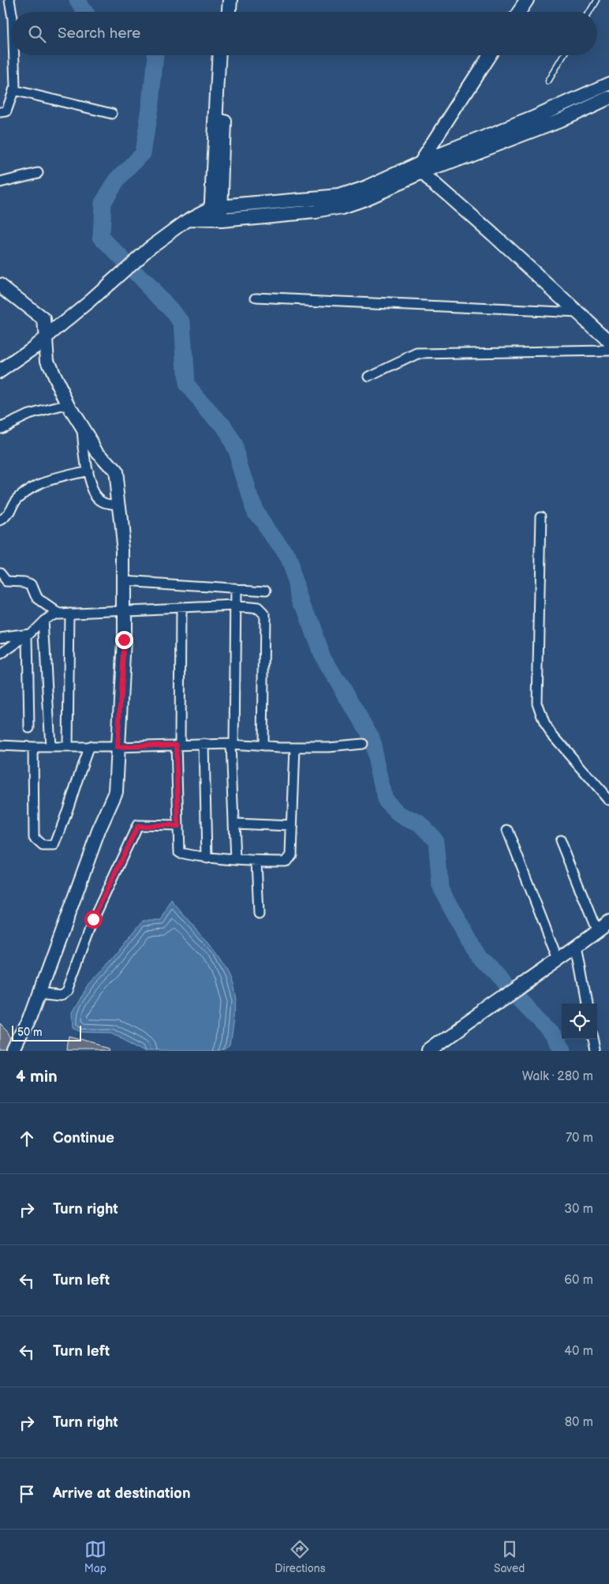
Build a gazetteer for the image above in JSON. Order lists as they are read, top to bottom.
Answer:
{
  "scale_bar": "50 m",
  "page": {
    "search": "Search here",
    "scale": "50 m",
    "heading": ["4 min", "Walk · 280 m"],
    "list": [
      ["Continue", "70 m"],
      ["Turn right", "30 m"],
      ["Turn left", "60 m"],
      ["Turn left", "40 m"],
      ["Turn right", "80 m"],
      "Arrive at destination"
    ],
    "nav": ["Map", "Directions", "Saved"]
  }
}
